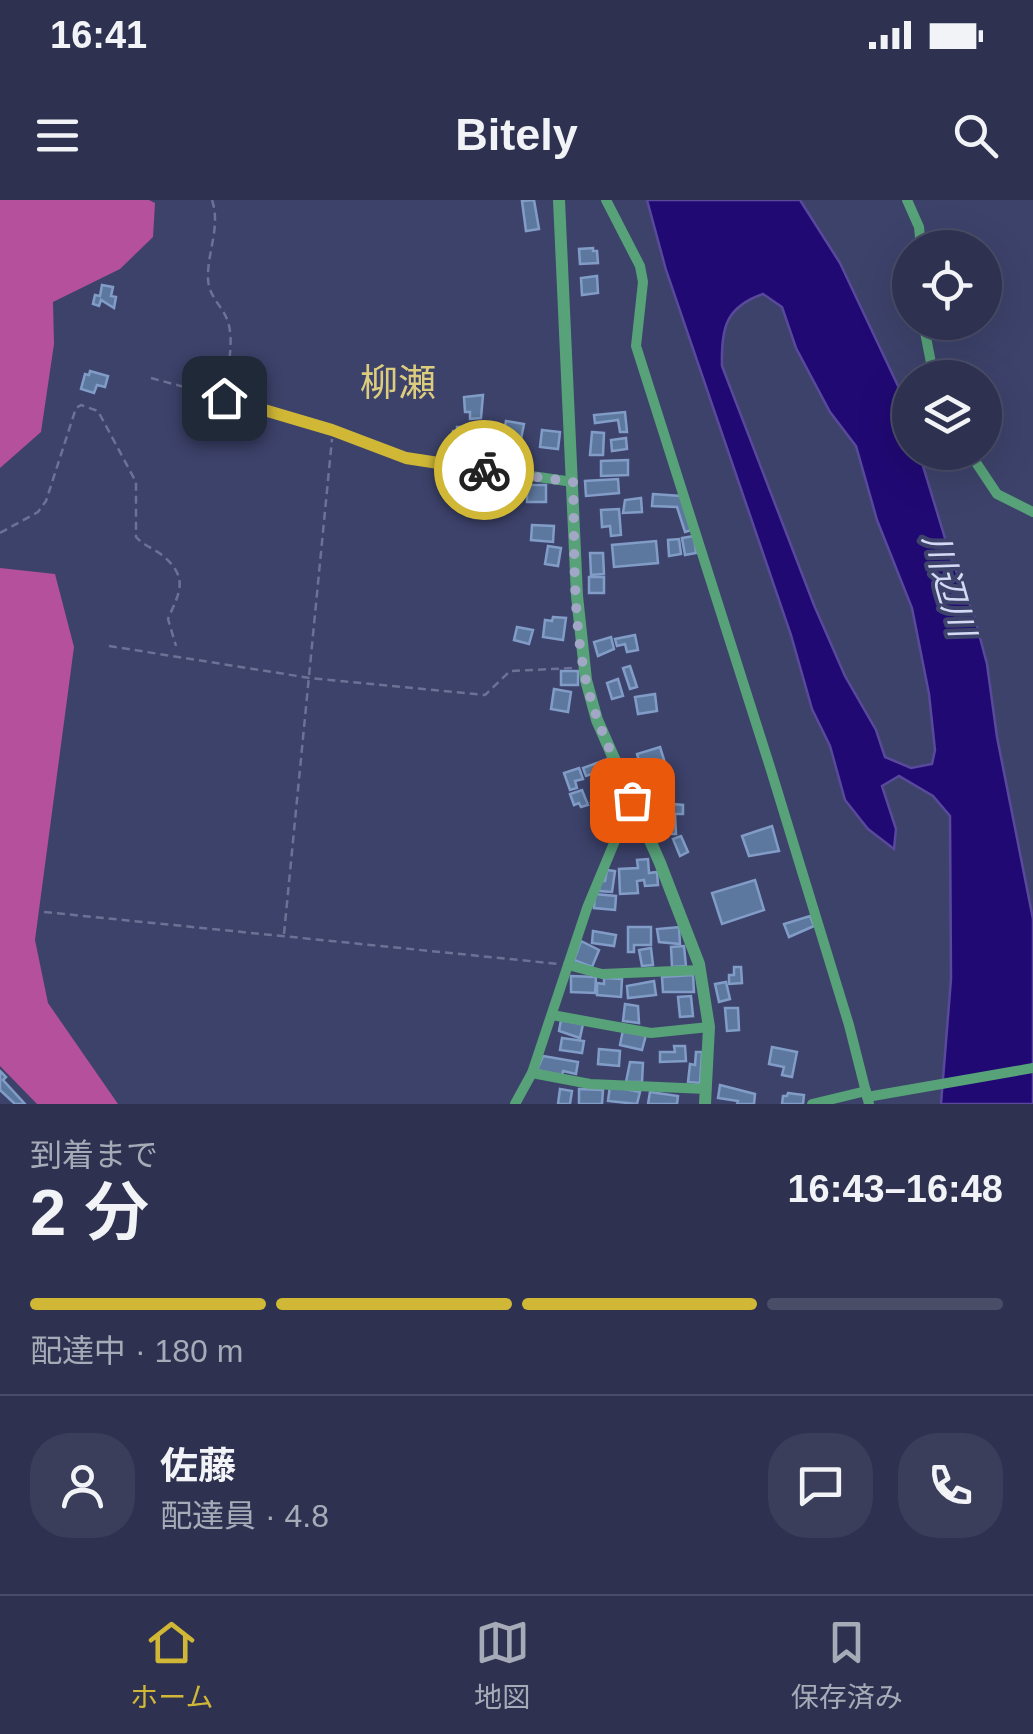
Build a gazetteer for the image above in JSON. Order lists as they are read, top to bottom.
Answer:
{
  "districts": ["柳瀬"],
  "water": ["川辺川"],
  "page": {
    "status": "16:41",
    "header": "Bitely",
    "heading": ["2 分", "到着まで", "16:43–16:48"],
    "panel": ["佐藤", "配達員 · 4.8"],
    "bar": "配達中 · 180 m",
    "tabs": ["ホーム", "地図", "保存済み"]
  }
}
